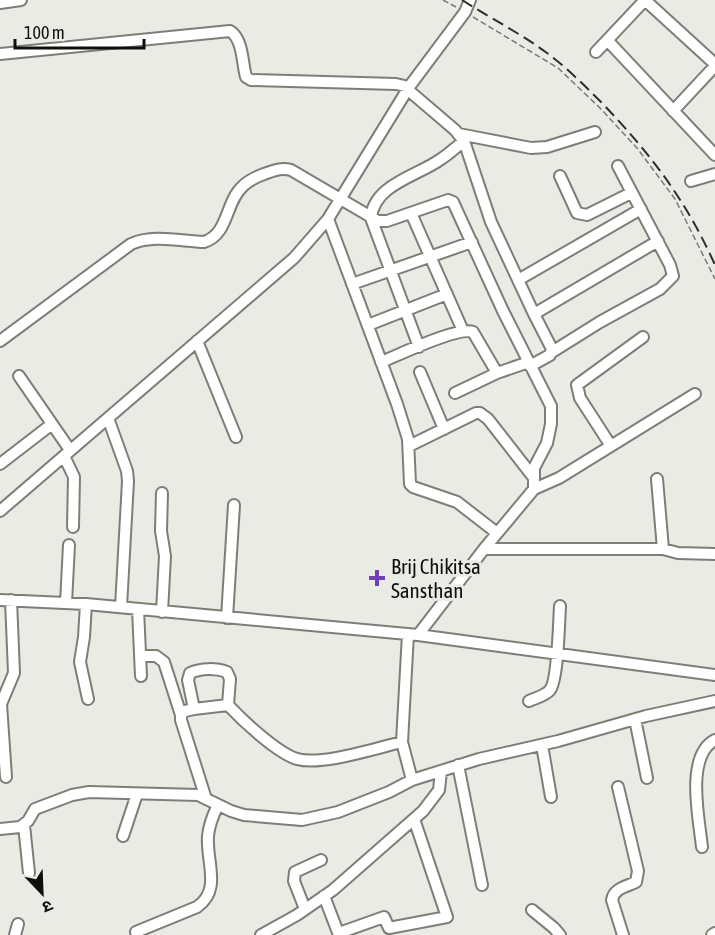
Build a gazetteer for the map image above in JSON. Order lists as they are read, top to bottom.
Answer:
{
  "places": {
    "health": ["Brij Chikitsa Sansthan"]
  },
  "scale_bar": "100 m",
  "north": "bottom right"
}
